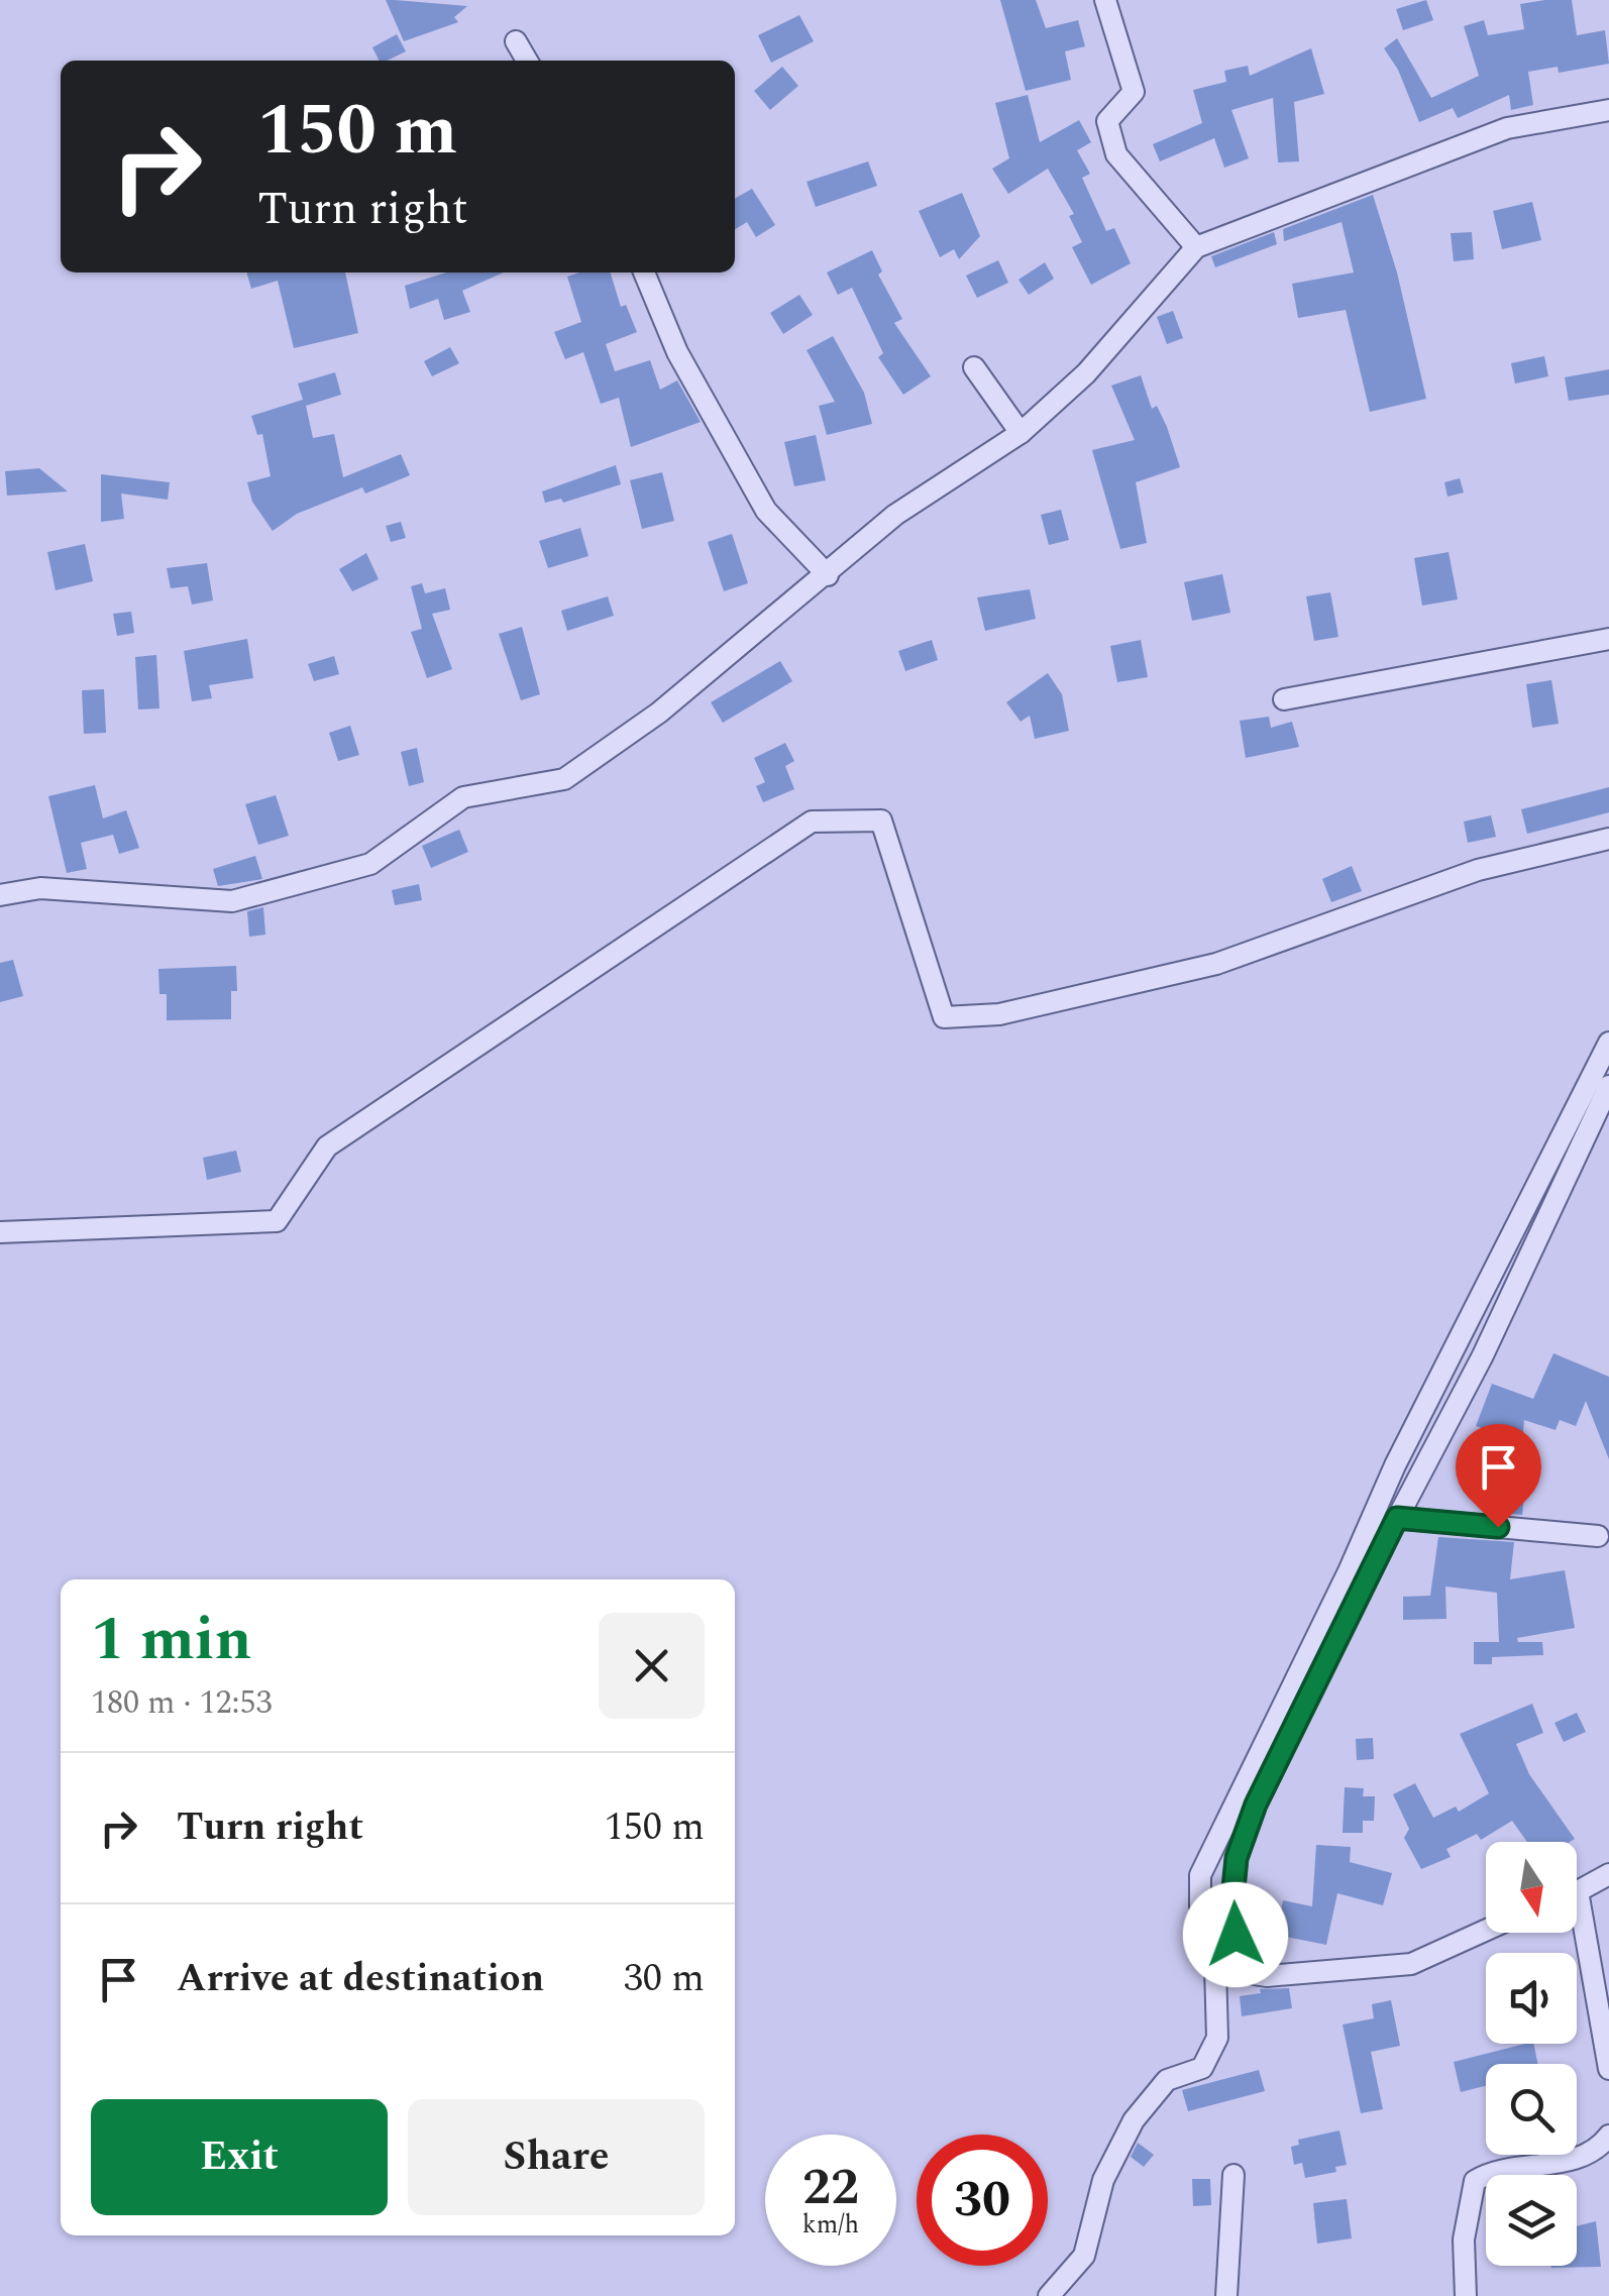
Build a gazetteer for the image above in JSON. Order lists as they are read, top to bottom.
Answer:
{
  "north": "bottom",
  "page": {
    "turn": ["150 m", "Turn right"],
    "heading": ["1 min", "180 m · 12:53"],
    "list": [
      {
        "name": "Turn right",
        "value": "150 m"
      },
      {
        "name": "Arrive at destination",
        "value": "30 m"
      }
    ],
    "buttons": ["Exit", "Share"],
    "speed": "22 km/h",
    "limit": "30"
  }
}
